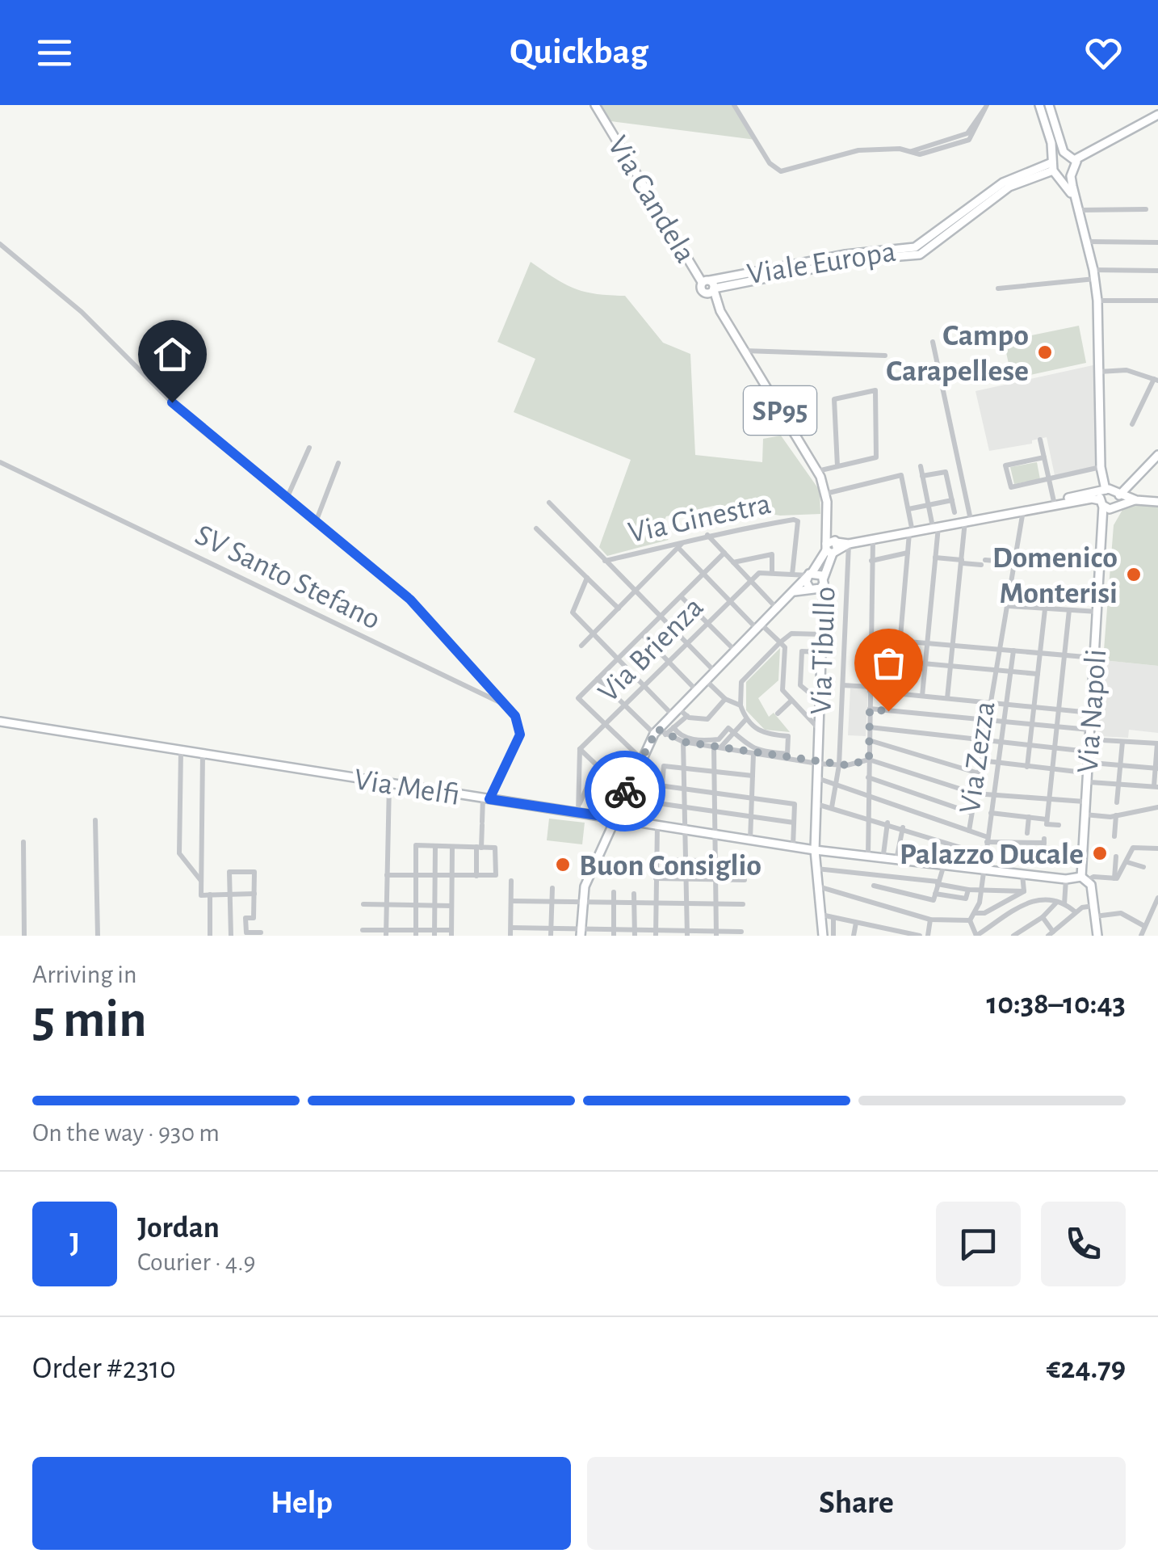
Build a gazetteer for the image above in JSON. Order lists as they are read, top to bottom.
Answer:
{
  "streets": {
    "street": [
      "Via Candela",
      "Viale Europa",
      "SP95",
      "Via Ginestra",
      "SV Santo Stefano",
      "Via Brienza",
      "Via Tibullo",
      "Via Napoli",
      "Via Zezza",
      "Via Melfi"
    ]
  },
  "crossings": [
    ["Via Candela", "Viale Europa"],
    ["Via Napoli", "Via Melfi"],
    ["Via Zezza", "Via Melfi"]
  ],
  "places": [
    "Campo Carapellese",
    "Domenico Monterisi",
    "Palazzo Ducale",
    "Buon Consiglio"
  ],
  "page": {
    "header": "Quickbag",
    "heading": ["5 min", "Arriving in", "10:38–10:43"],
    "panel": [
      "Jordan",
      "Courier · 4.9",
      "Order #2310",
      "€24.79"
    ],
    "bar": "On the way · 930 m",
    "round": "J",
    "buttons": ["Help", "Share"]
  }
}
